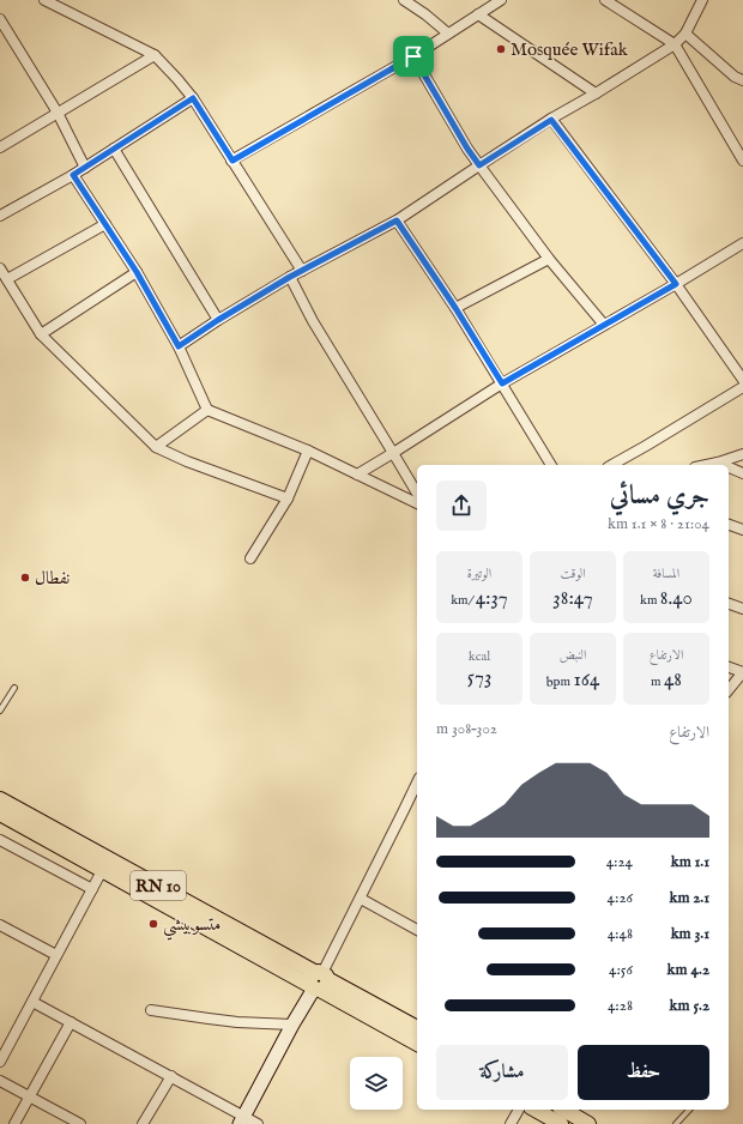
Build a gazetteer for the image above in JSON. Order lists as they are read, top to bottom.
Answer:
{
  "streets": {
    "main road": ["RN 10"]
  },
  "places": ["Mosquée Wifak", "نفطال", "متسوبيشي"],
  "page": {
    "heading": ["جري مسائي", "21:04 · 8 × 1.1 km"],
    "stats": [
      ["المسافة", "8.40 km"],
      ["الوقت", "38:47"],
      ["الوتيرة", "4:37 /km"],
      ["الارتفاع", "48 m"],
      ["النبض", "164 bpm"],
      ["kcal", "573"]
    ],
    "chart": ["الارتفاع", "302–308 m"],
    "list": [
      {
        "name": "1.1 km",
        "note": "4:24"
      },
      {
        "name": "2.1 km",
        "note": "4:26"
      },
      {
        "name": "3.1 km",
        "note": "4:48"
      },
      {
        "name": "4.2 km",
        "note": "4:56"
      },
      {
        "name": "5.2 km",
        "note": "4:28"
      }
    ],
    "buttons": ["حفظ", "مشاركة"]
  }
}
